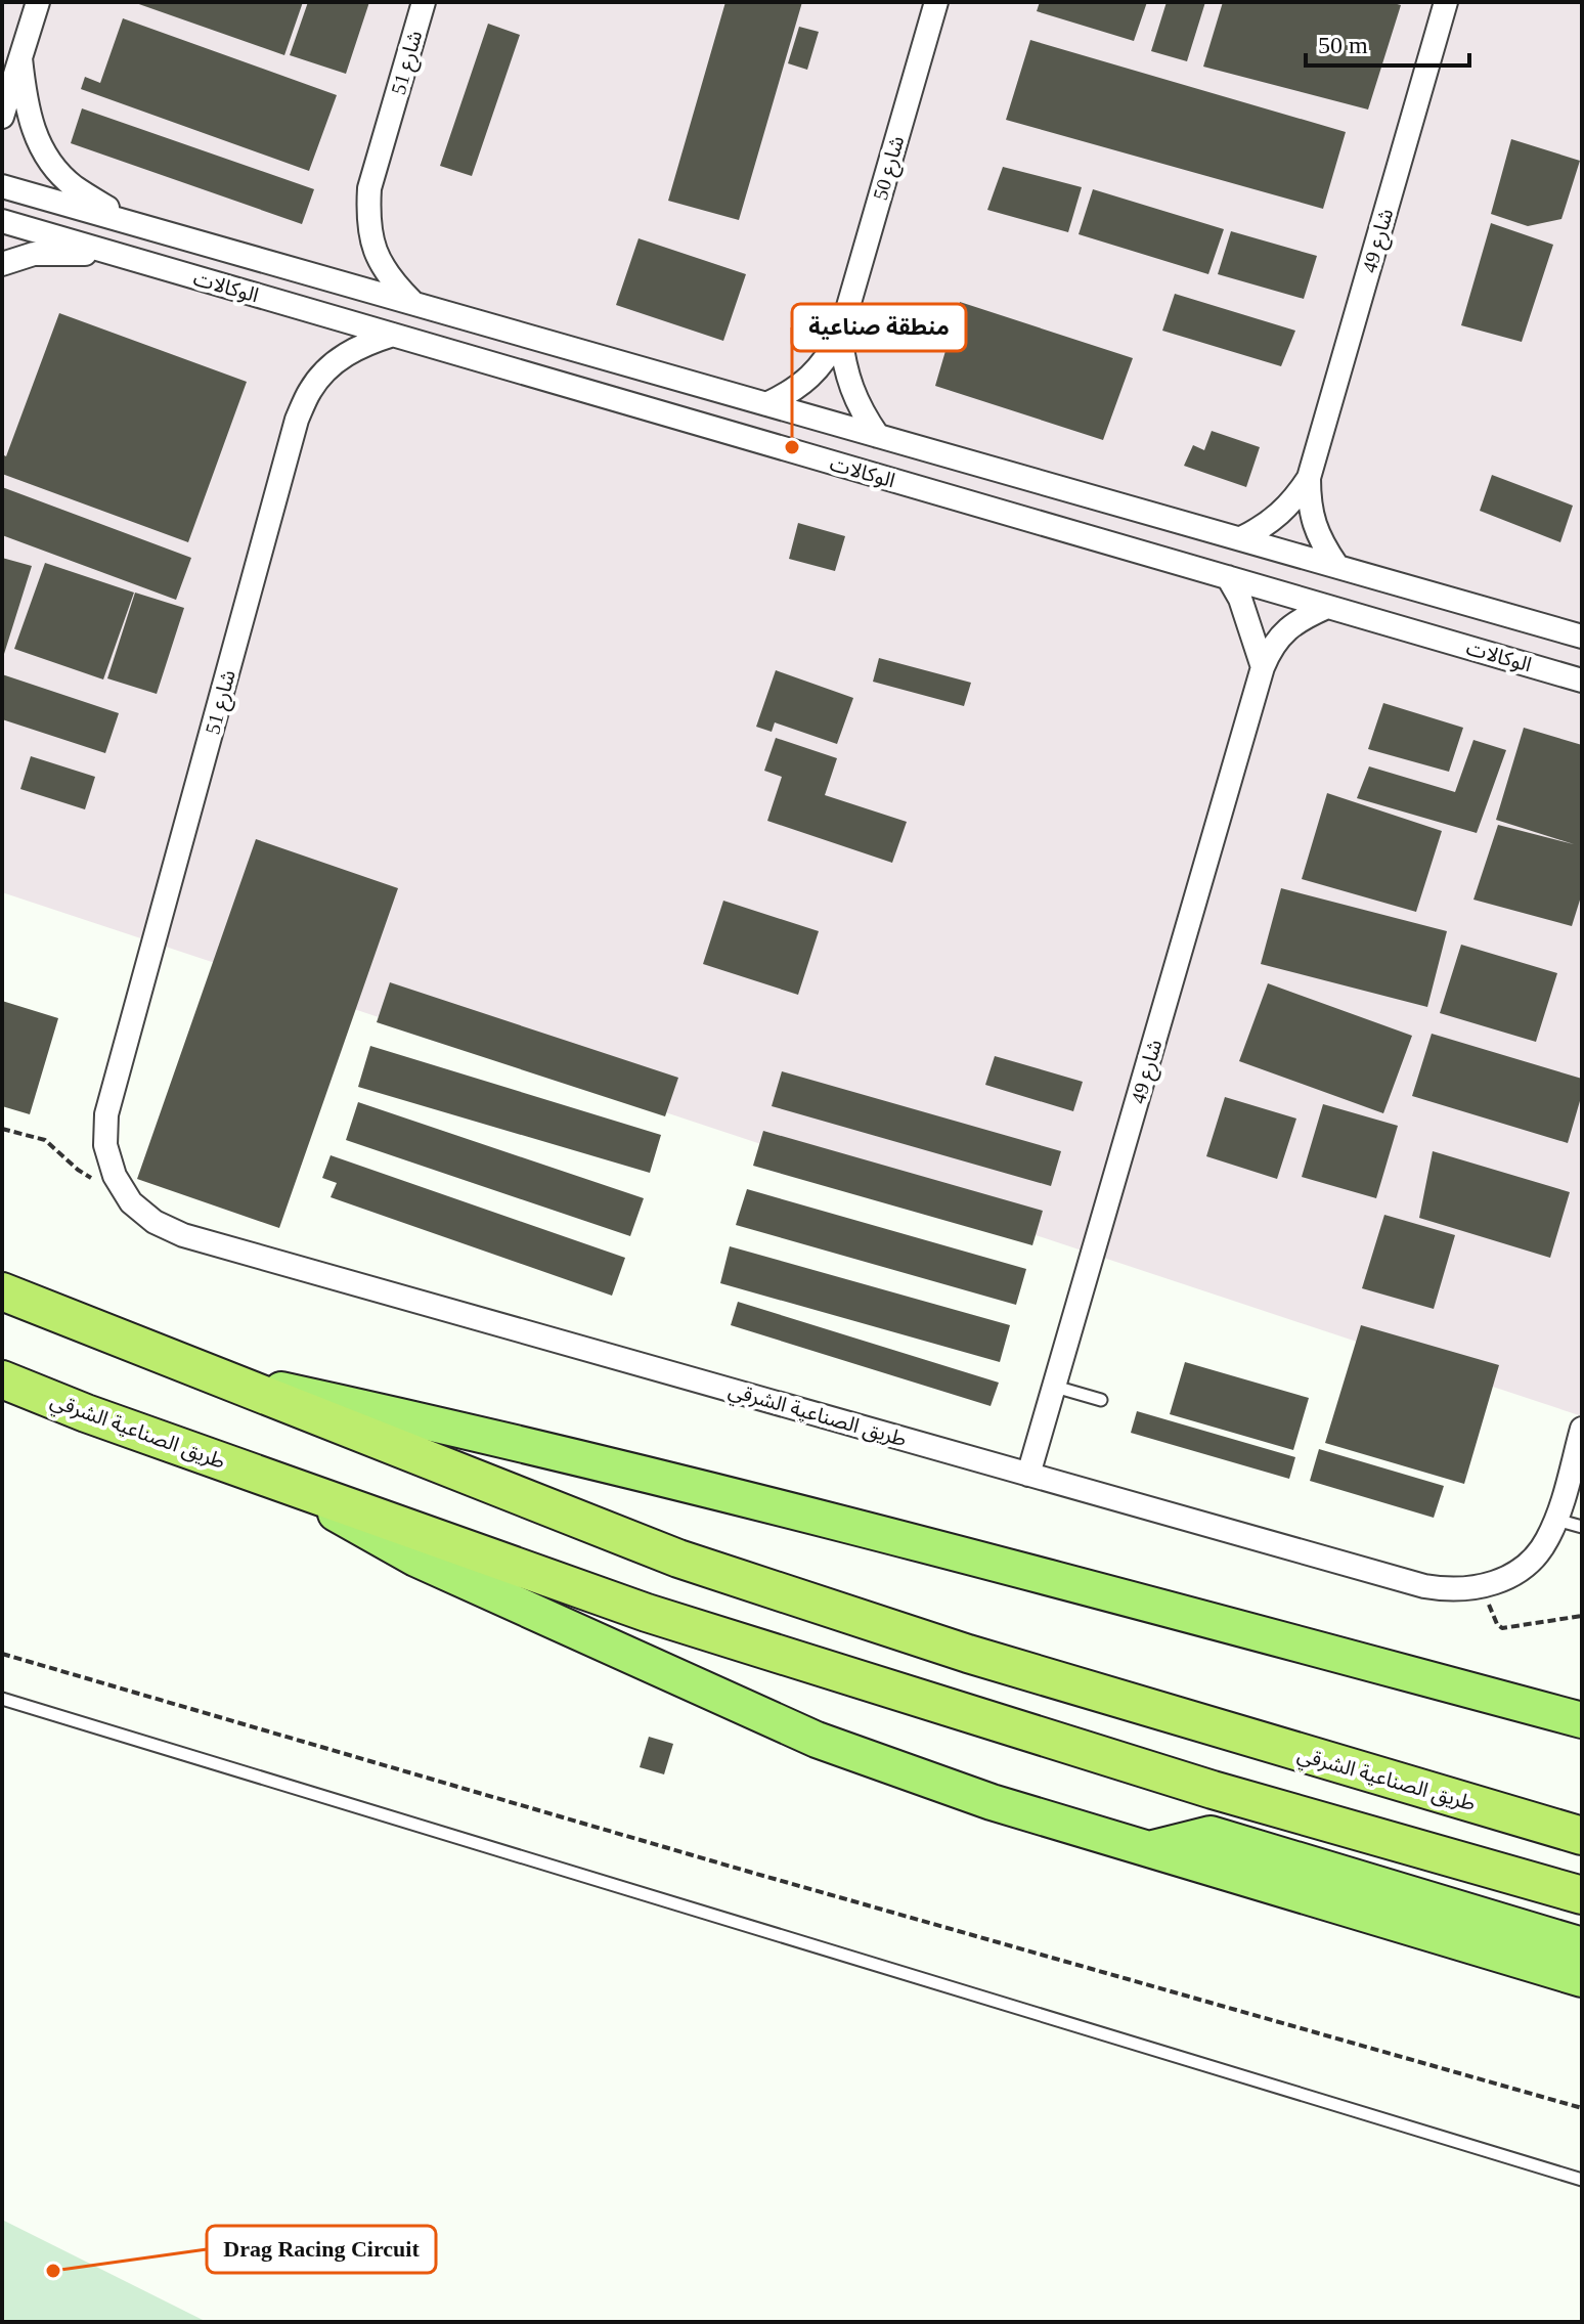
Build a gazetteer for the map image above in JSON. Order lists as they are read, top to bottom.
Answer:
{
  "streets": {
    "highway": ["طريق الصناعية الشرقي"],
    "street": [
      "شارع 51",
      "شارع 50",
      "شارع 49",
      "الوكالات"
    ]
  },
  "crossings": [
    ["شارع 51", "الوكالات"],
    ["شارع 51", "طريق الصناعية الشرقي"],
    ["شارع 50", "الوكالات"],
    ["شارع 49", "الوكالات"],
    ["شارع 49", "طريق الصناعية الشرقي"]
  ],
  "places": ["منطقة صناعية", "Drag Racing Circuit"],
  "scale_bar": "50 m"
}
